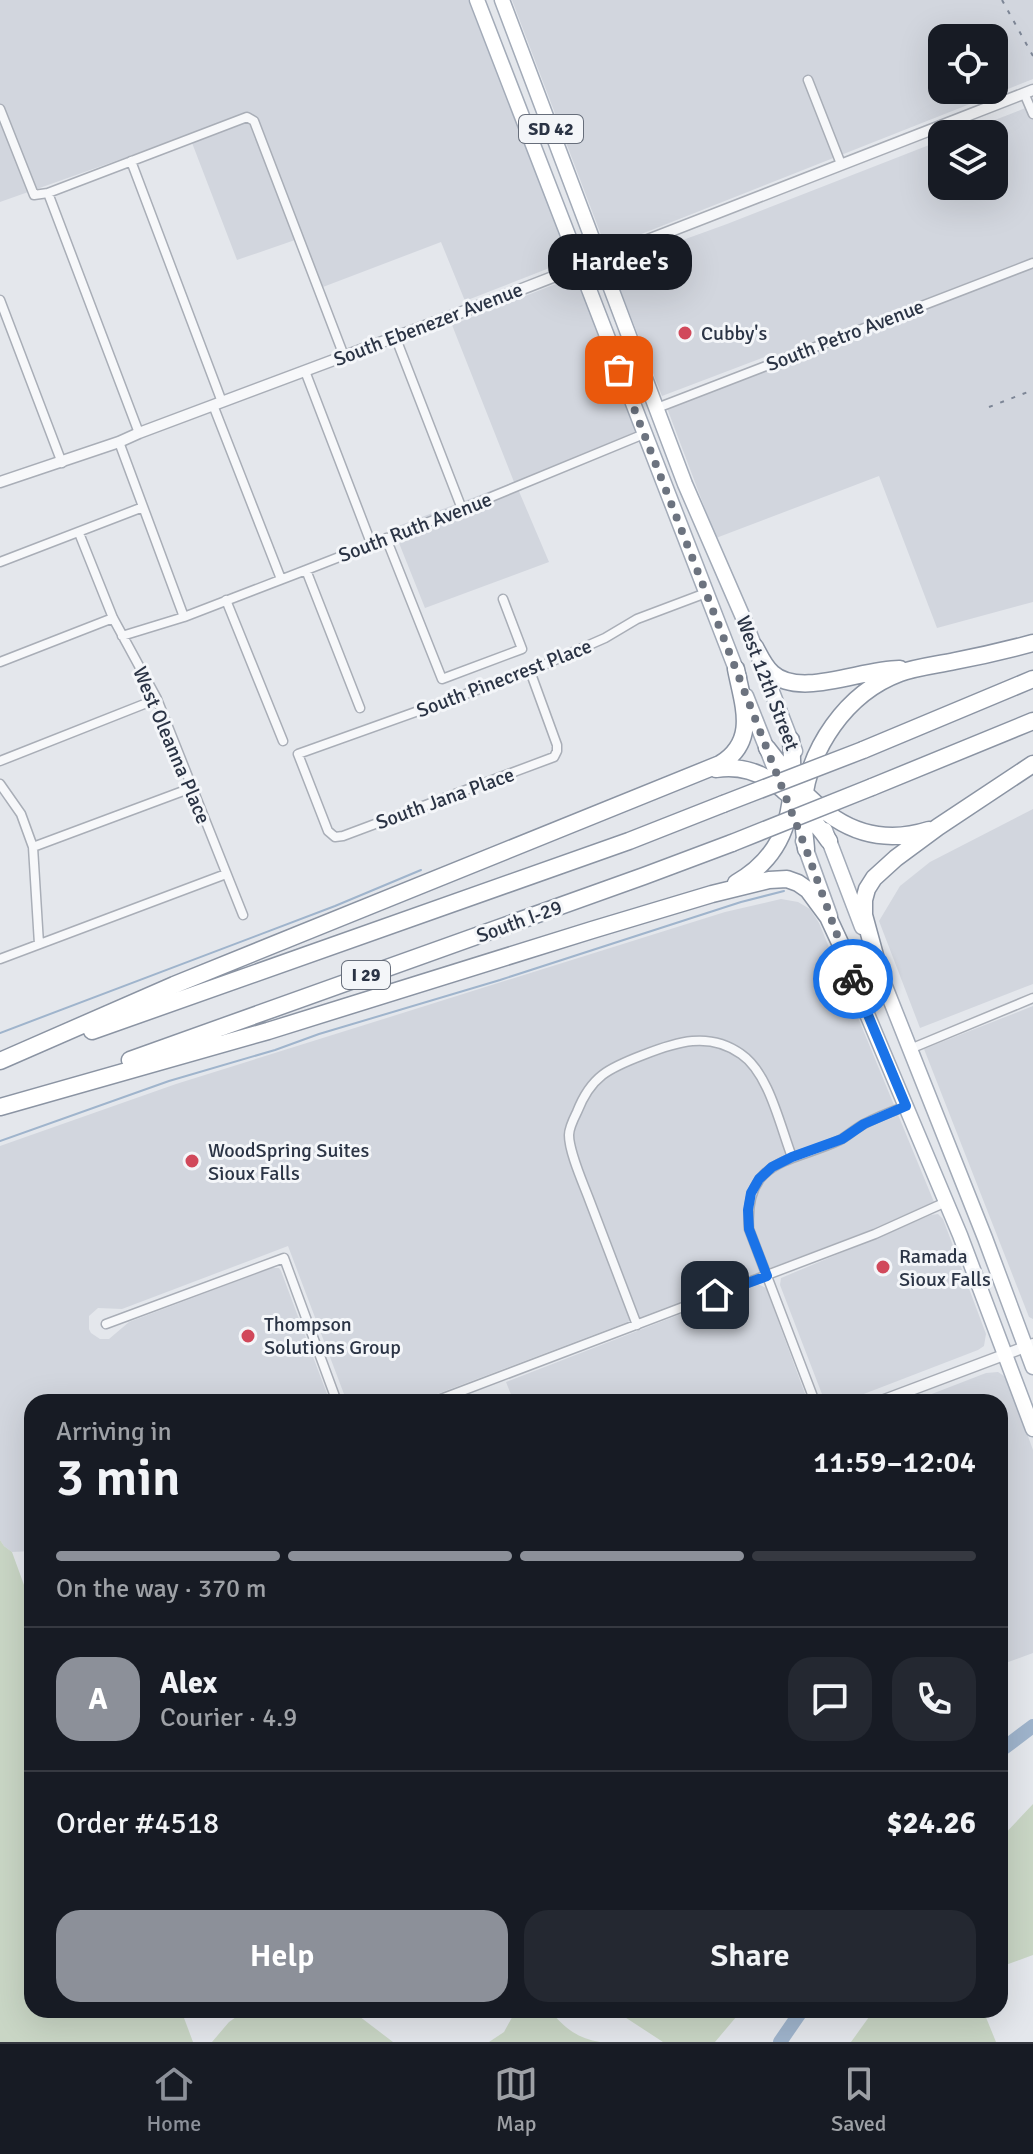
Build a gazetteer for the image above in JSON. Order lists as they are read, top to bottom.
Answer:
{
  "streets": {
    "highway": ["South I-29", "I 29"],
    "main road": ["SD 42", "West 12th Street"],
    "street": [
      "South Ebenezer Avenue",
      "South Petro Avenue",
      "South Ruth Avenue",
      "South Pinecrest Place",
      "West Oleanna Place",
      "South Jana Place"
    ]
  },
  "crossings": [
    ["South Ebenezer Avenue", "West 12th Street"],
    ["South Petro Avenue", "West 12th Street"],
    ["South Ruth Avenue", "West 12th Street"],
    ["South Ruth Avenue", "West Oleanna Place"],
    ["South Pinecrest Place", "West 12th Street"],
    ["South Pinecrest Place", "South Jana Place"]
  ],
  "places": [
    "Cubby's",
    "Hardee's",
    "WoodSpring Suites Sioux Falls",
    "Ramada Sioux Falls",
    "Thompson Solutions Group"
  ],
  "page": {
    "bubble": "Hardee's",
    "heading": ["3 min", "Arriving in", "11:59–12:04"],
    "panel": [
      "Alex",
      "Courier · 4.9",
      "Order #4518",
      "$24.26"
    ],
    "bar": "On the way · 370 m",
    "round": "A",
    "buttons": ["Help", "Share"],
    "tabs": ["Home", "Map", "Saved"]
  }
}
